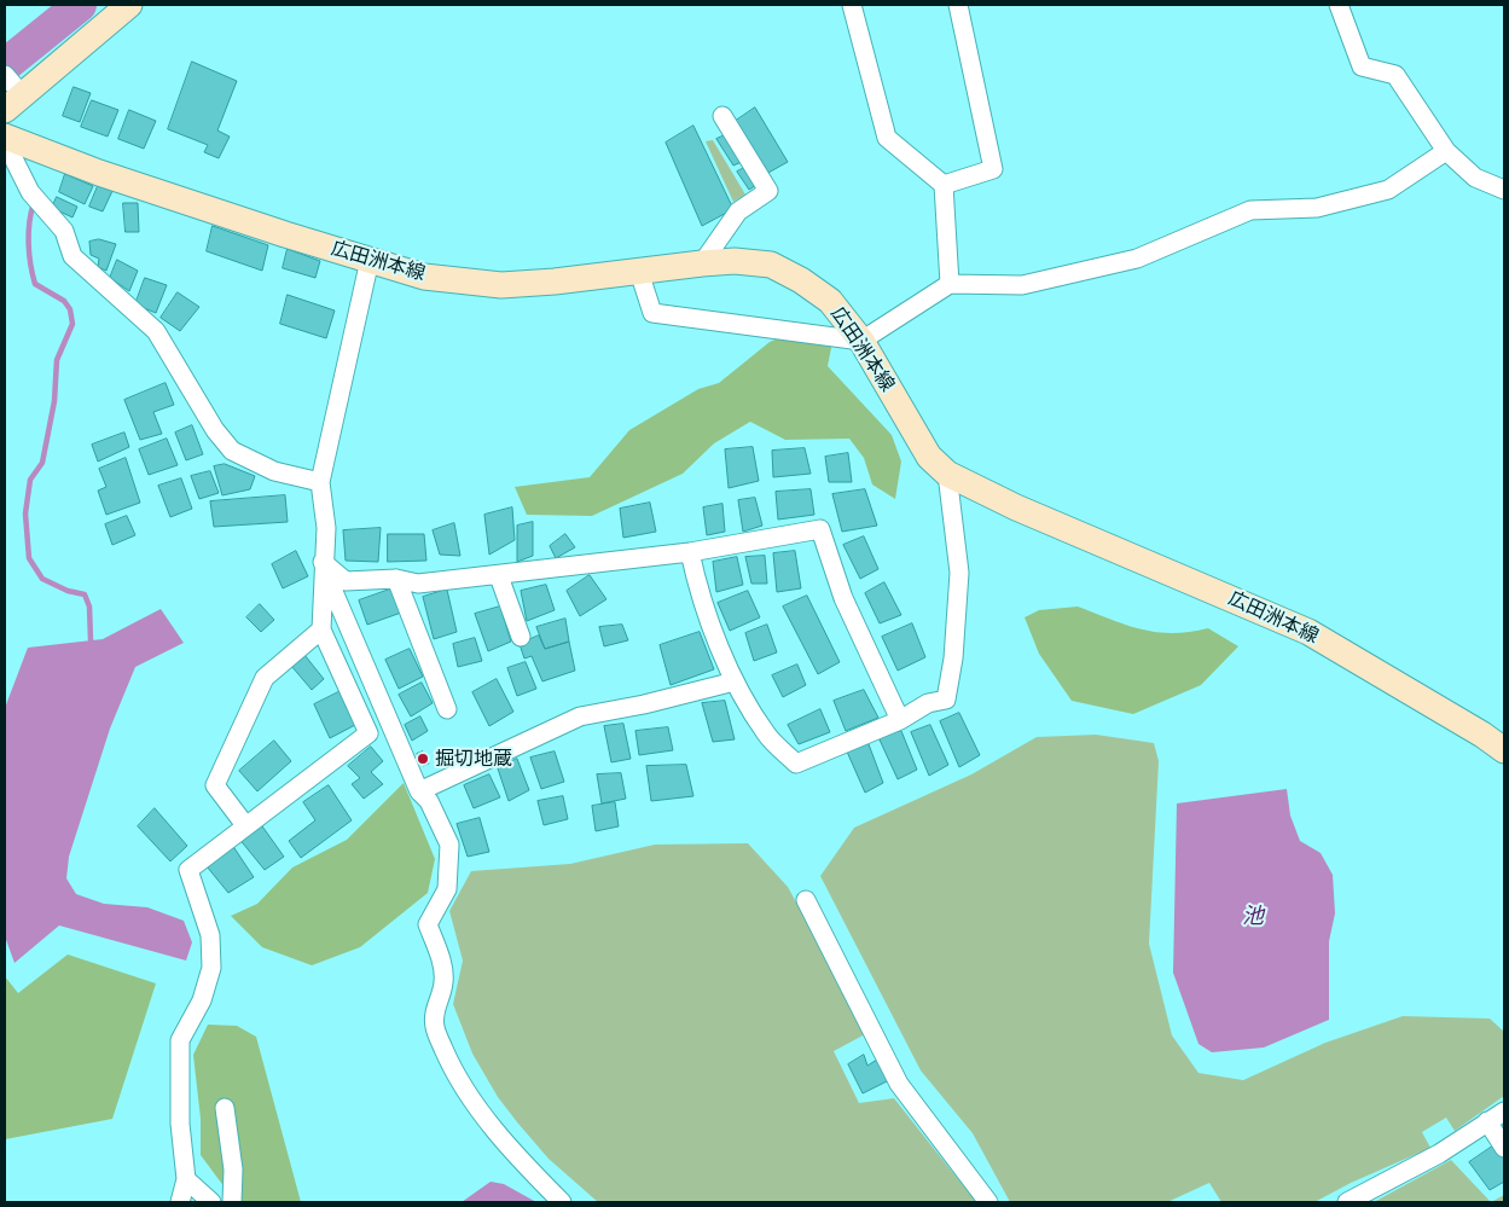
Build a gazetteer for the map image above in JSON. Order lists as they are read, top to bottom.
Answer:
{
  "streets": {
    "main road": ["広田洲本線"]
  },
  "water": ["池"],
  "places": ["掘切地蔵"]
}
